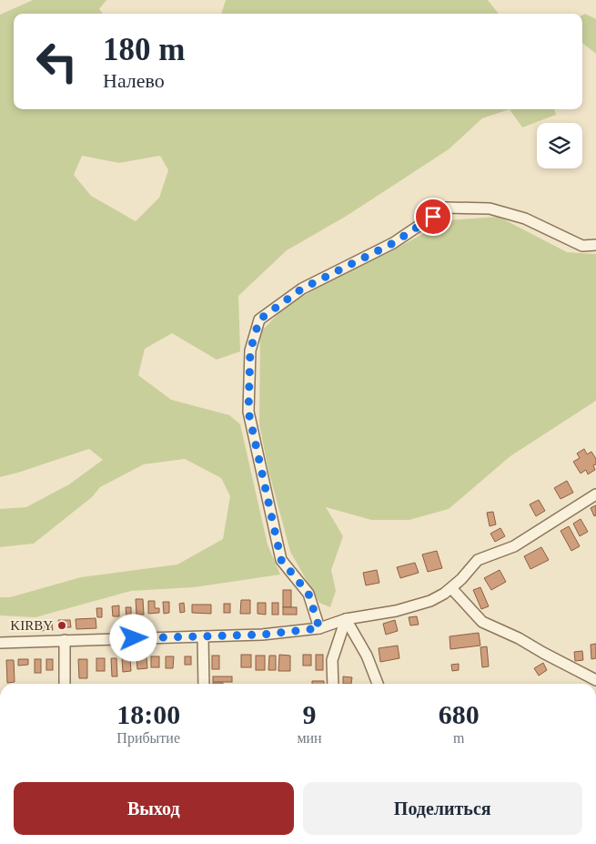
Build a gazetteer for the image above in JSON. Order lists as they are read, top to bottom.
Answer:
{
  "places": ["KIRBY"],
  "page": {
    "turn": ["180 m", "Налево"],
    "eta": [
      "18:00",
      "Прибытие",
      "9",
      "мин",
      "680",
      "m"
    ],
    "buttons": ["Выход", "Поделиться"]
  }
}
